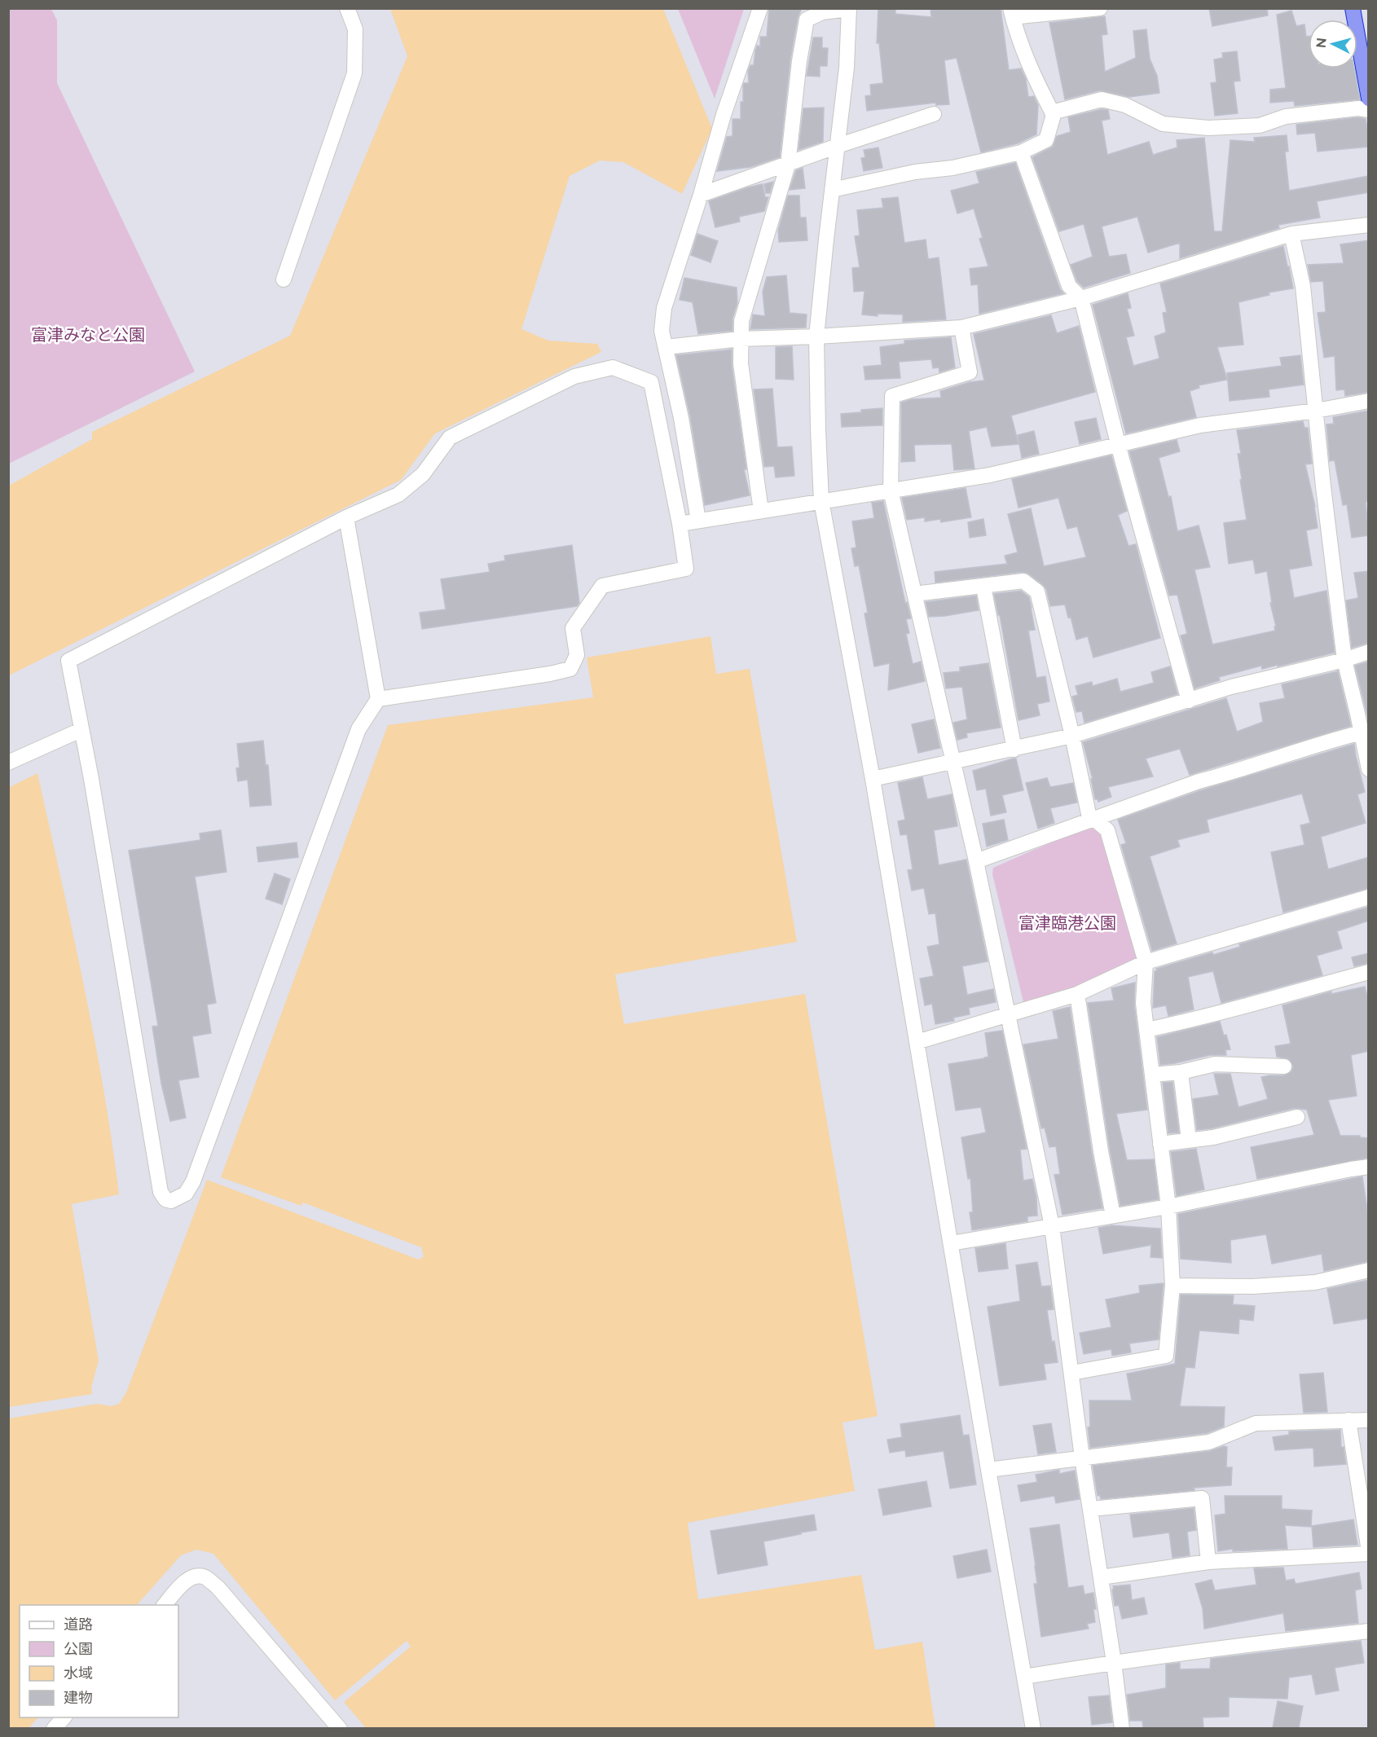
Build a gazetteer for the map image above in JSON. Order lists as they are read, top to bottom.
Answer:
{
  "parks": ["富津みなと公園", "富津臨港公園"],
  "legend": [
    "道路",
    "公園",
    "水域",
    "建物"
  ],
  "north": "left"
}
